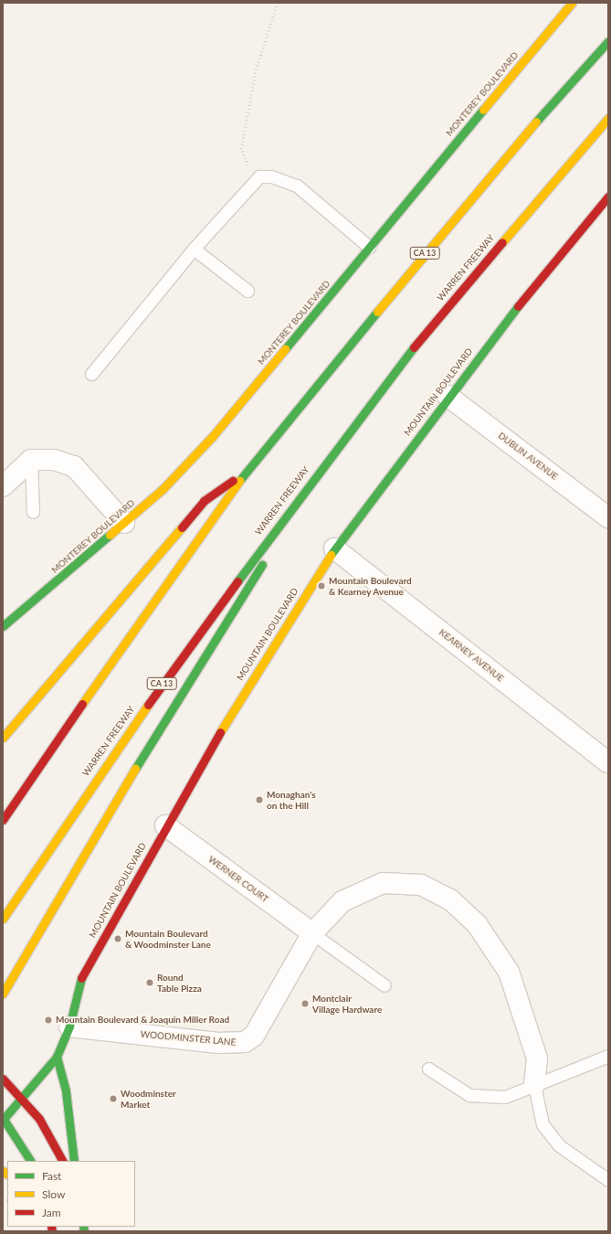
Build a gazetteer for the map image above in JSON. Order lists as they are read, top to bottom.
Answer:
{
  "streets": {
    "main road": [
      "MONTEREY BOULEVARD",
      "CA 13",
      "WARREN FREEWAY",
      "MOUNTAIN BOULEVARD"
    ],
    "street": [
      "DUBLIN AVENUE",
      "KEARNEY AVENUE",
      "WERNER COURT",
      "WOODMINSTER LANE"
    ]
  },
  "crossings": [
    ["MOUNTAIN BOULEVARD", "DUBLIN AVENUE"],
    ["MOUNTAIN BOULEVARD", "KEARNEY AVENUE"],
    ["MOUNTAIN BOULEVARD", "WERNER COURT"],
    ["MOUNTAIN BOULEVARD", "WOODMINSTER LANE"],
    ["WERNER COURT", "WOODMINSTER LANE"]
  ],
  "places": [
    "Mountain Boulevard & Kearney Avenue",
    "Monaghan's on the Hill",
    "Mountain Boulevard & Woodminster Lane",
    "Round Table Pizza",
    "Montclair Village Hardware",
    "Mountain Boulevard & Joaquin Miller Road",
    "Woodminster Market"
  ],
  "legend": ["Fast", "Slow", "Jam"]
}
